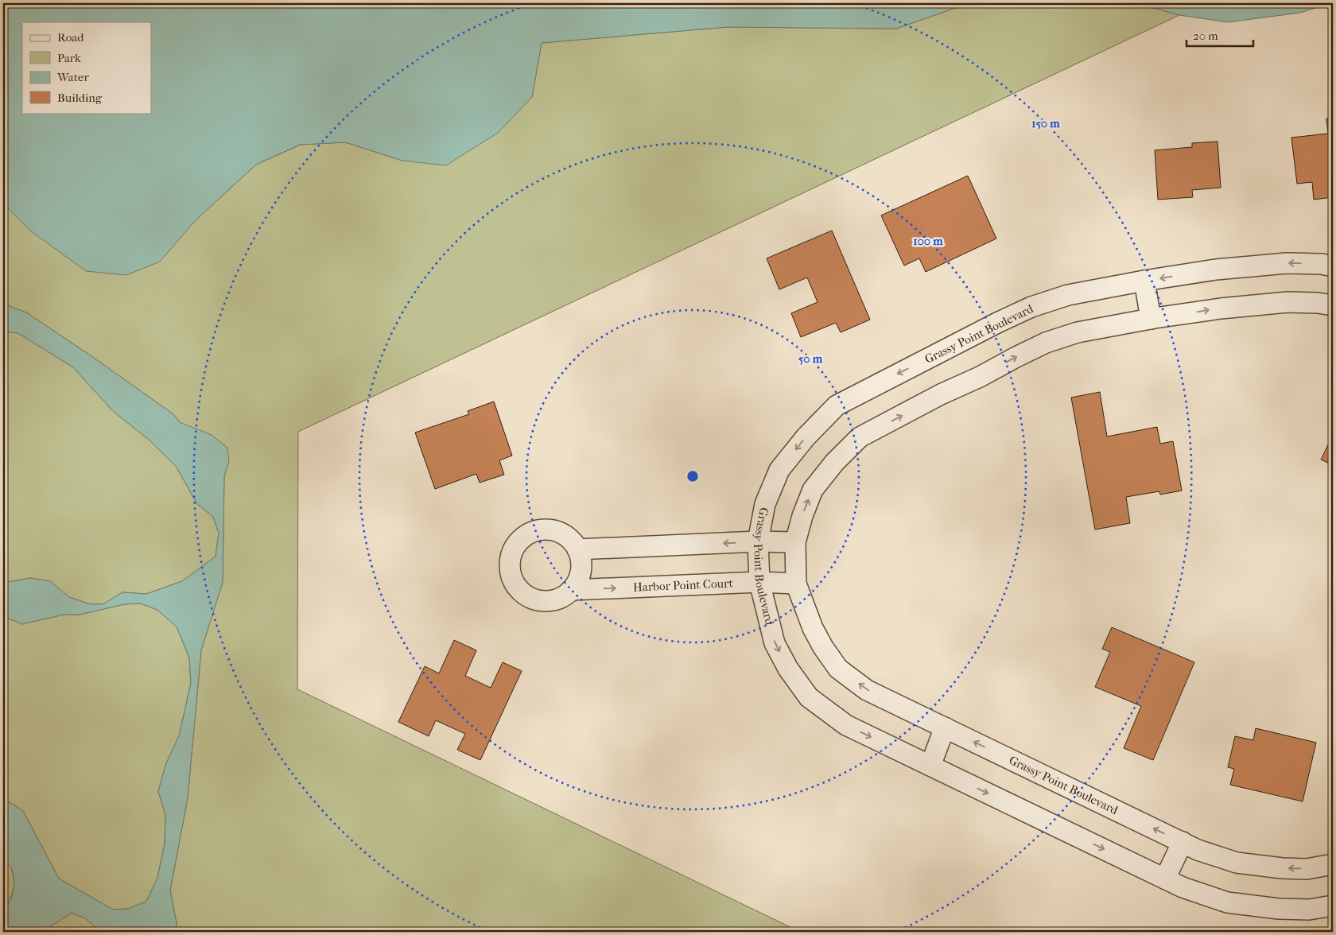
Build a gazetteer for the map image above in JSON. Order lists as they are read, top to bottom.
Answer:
{
  "streets": {
    "street": ["Grassy Point Boulevard", "Harbor Point Court"]
  },
  "crossings": [
    ["Grassy Point Boulevard", "Harbor Point Court"]
  ],
  "legend": [
    "Road",
    "Park",
    "Water",
    "Building"
  ],
  "scale_bar": "20 m",
  "rings": ["150 m", "100 m", "50 m"]
}
